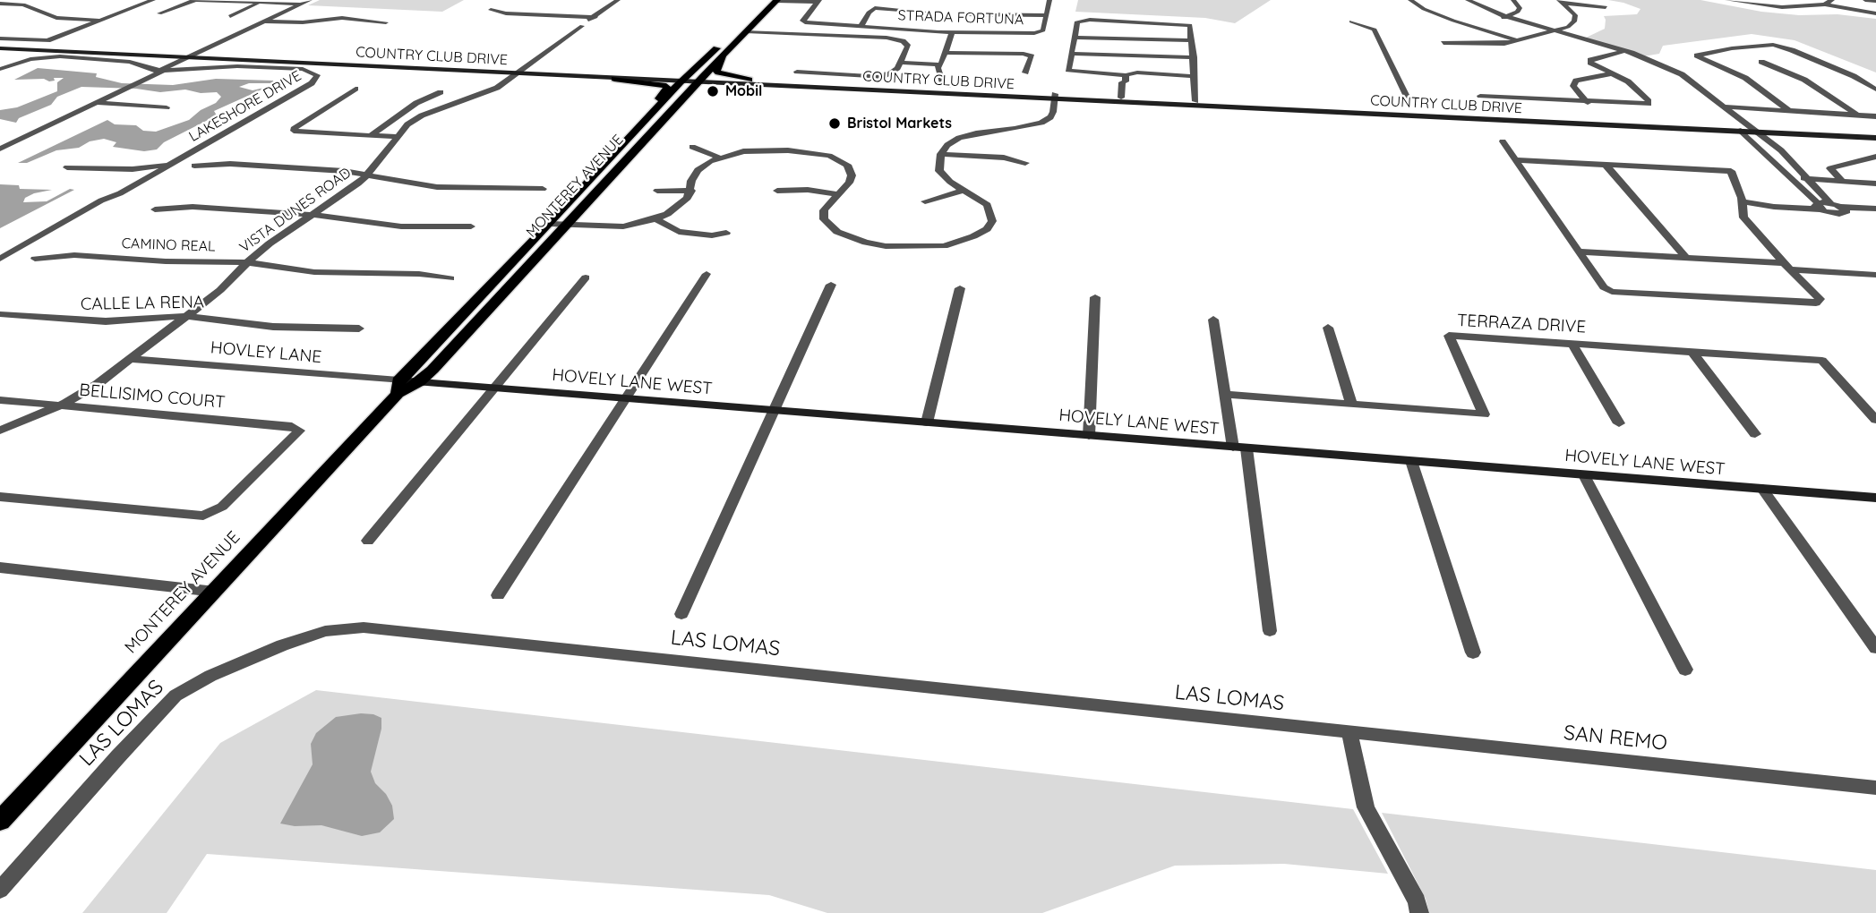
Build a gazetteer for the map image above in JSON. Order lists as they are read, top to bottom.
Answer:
{
  "streets": {
    "main road": ["COUNTRY CLUB DRIVE", "MONTEREY AVENUE", "HOVELY LANE WEST"],
    "street": [
      "STRADA FORTUNA",
      "LAKESHORE DRIVE",
      "VISTA DUNES ROAD",
      "CAMINO REAL",
      "CALLE LA RENA",
      "TERRAZA DRIVE",
      "HOVLEY LANE",
      "BELLISIMO COURT",
      "LAS LOMAS",
      "SAN REMO"
    ]
  },
  "crossings": [
    ["COUNTRY CLUB DRIVE", "MONTEREY AVENUE"],
    ["COUNTRY CLUB DRIVE", "VISTA DUNES ROAD"],
    ["MONTEREY AVENUE", "HOVLEY LANE"],
    ["MONTEREY AVENUE", "HOVELY LANE WEST"],
    ["VISTA DUNES ROAD", "CAMINO REAL"],
    ["VISTA DUNES ROAD", "CALLE LA RENA"],
    ["VISTA DUNES ROAD", "HOVLEY LANE"],
    ["VISTA DUNES ROAD", "BELLISIMO COURT"],
    ["LAS LOMAS", "SAN REMO"]
  ],
  "places": ["Mobil", "Bristol Markets"]
}
